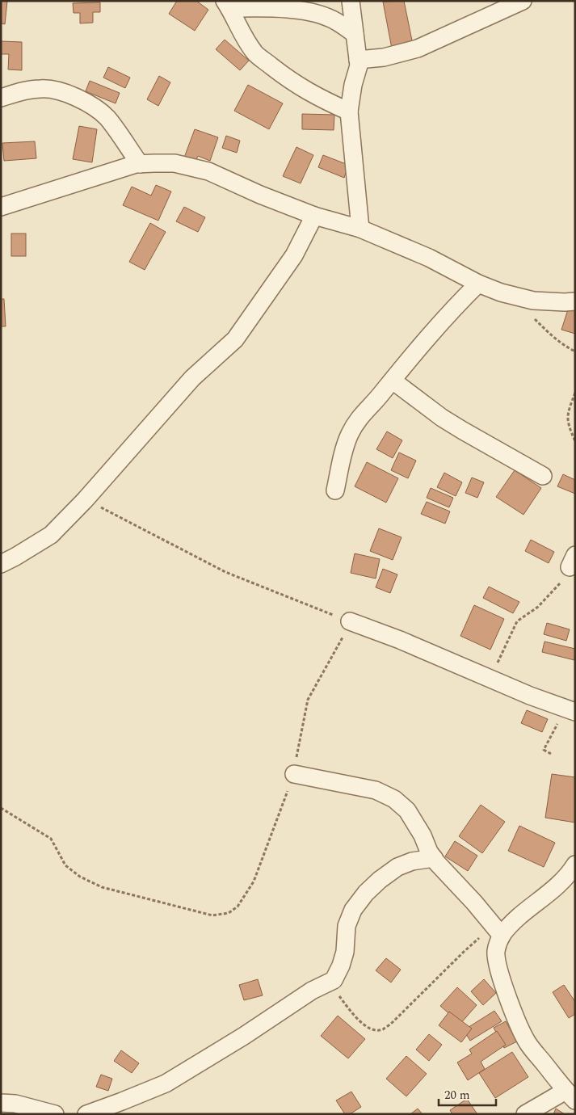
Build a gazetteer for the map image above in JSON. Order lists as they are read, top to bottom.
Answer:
{
  "scale_bar": "20 m"
}
